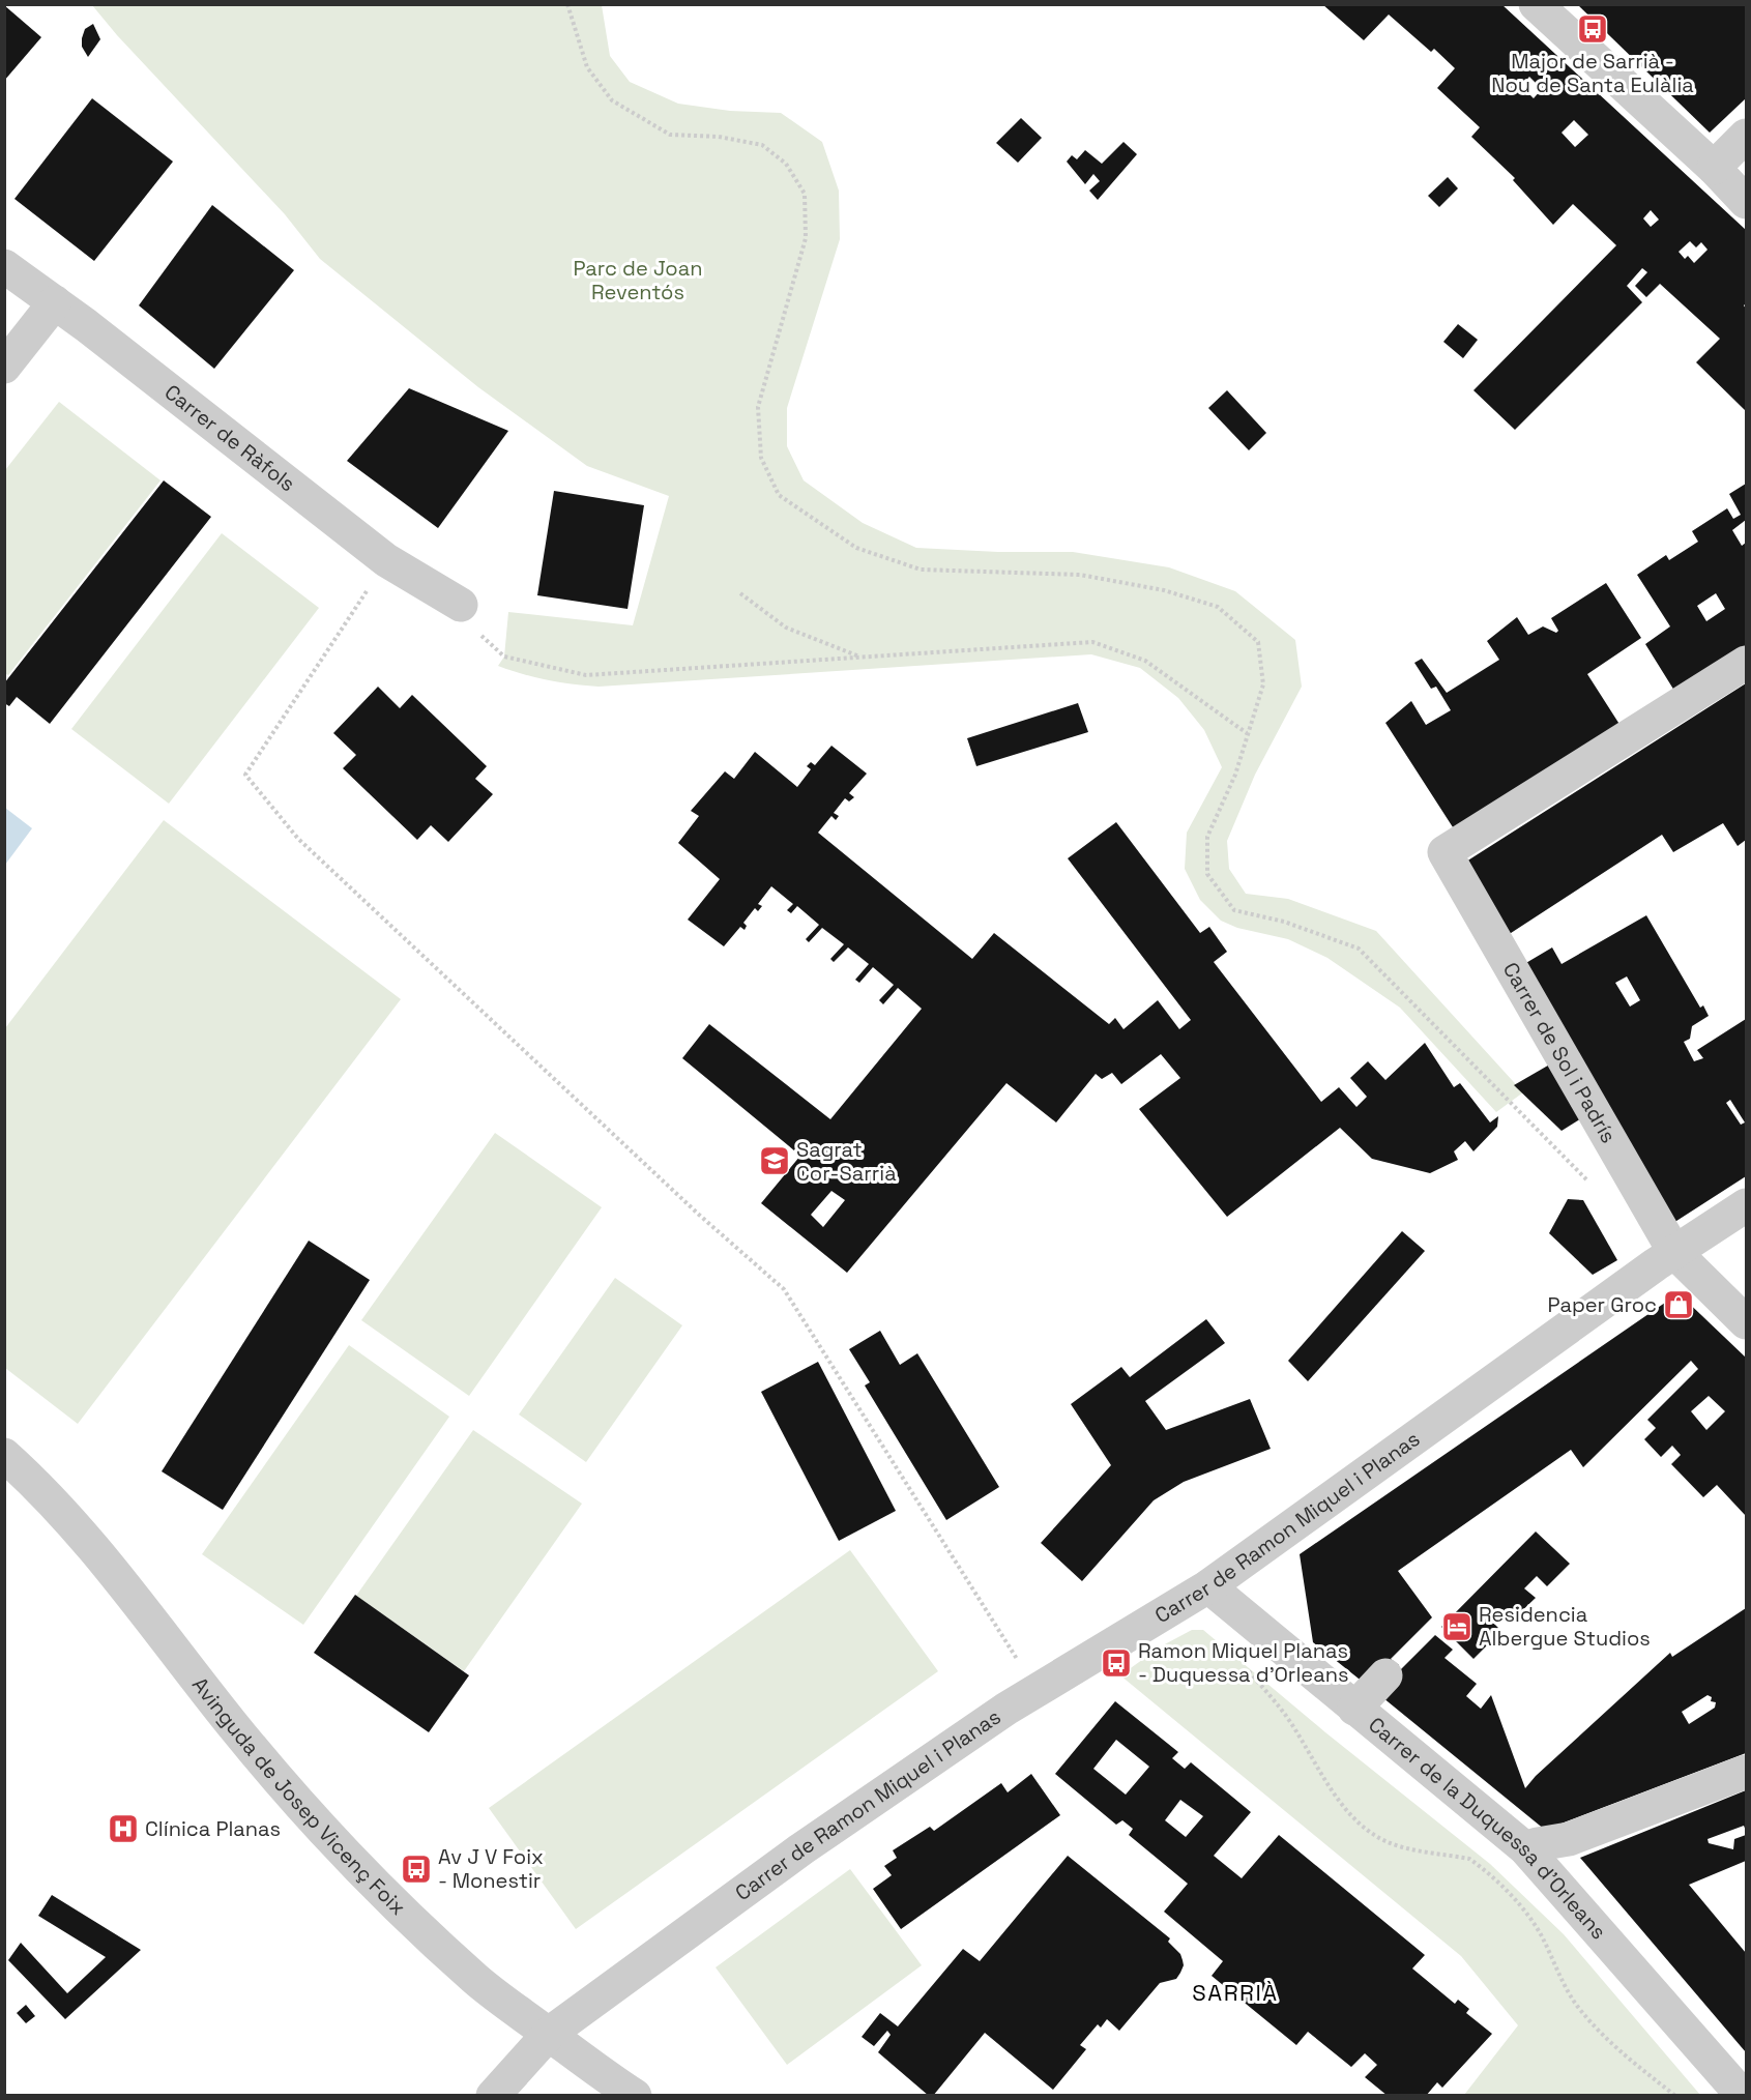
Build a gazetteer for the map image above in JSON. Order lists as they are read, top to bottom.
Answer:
{
  "streets": {
    "street": [
      "Carrer de Ràfols",
      "Carrer de Sol i Padrís",
      "Carrer de Ramon Miquel i Planas",
      "Avinguda de Josep Vicenç Foix",
      "Carrer de la Duquessa d'Orleans"
    ]
  },
  "crossings": [
    ["Carrer de Sol i Padrís", "Carrer de Ramon Miquel i Planas"],
    ["Carrer de Ramon Miquel i Planas", "Avinguda de Josep Vicenç Foix"],
    ["Carrer de Ramon Miquel i Planas", "Carrer de la Duquessa d'Orleans"]
  ],
  "districts": ["SARRIÀ"],
  "parks": ["Parc de Joan Reventós"],
  "places": {
    "bus stop": ["Major de Sarrià - Nou de Santa Eulàlia", "Ramon Miquel Planas - Duquessa d'Orleans", "Av J V Foix - Monestir"],
    "school or university": ["Sagrat Cor-Sarrià"],
    "shop": ["Paper Groc"],
    "hotel": ["Residencia Albergue Studios"],
    "hospital": ["Clínica Planas"]
  }
}
